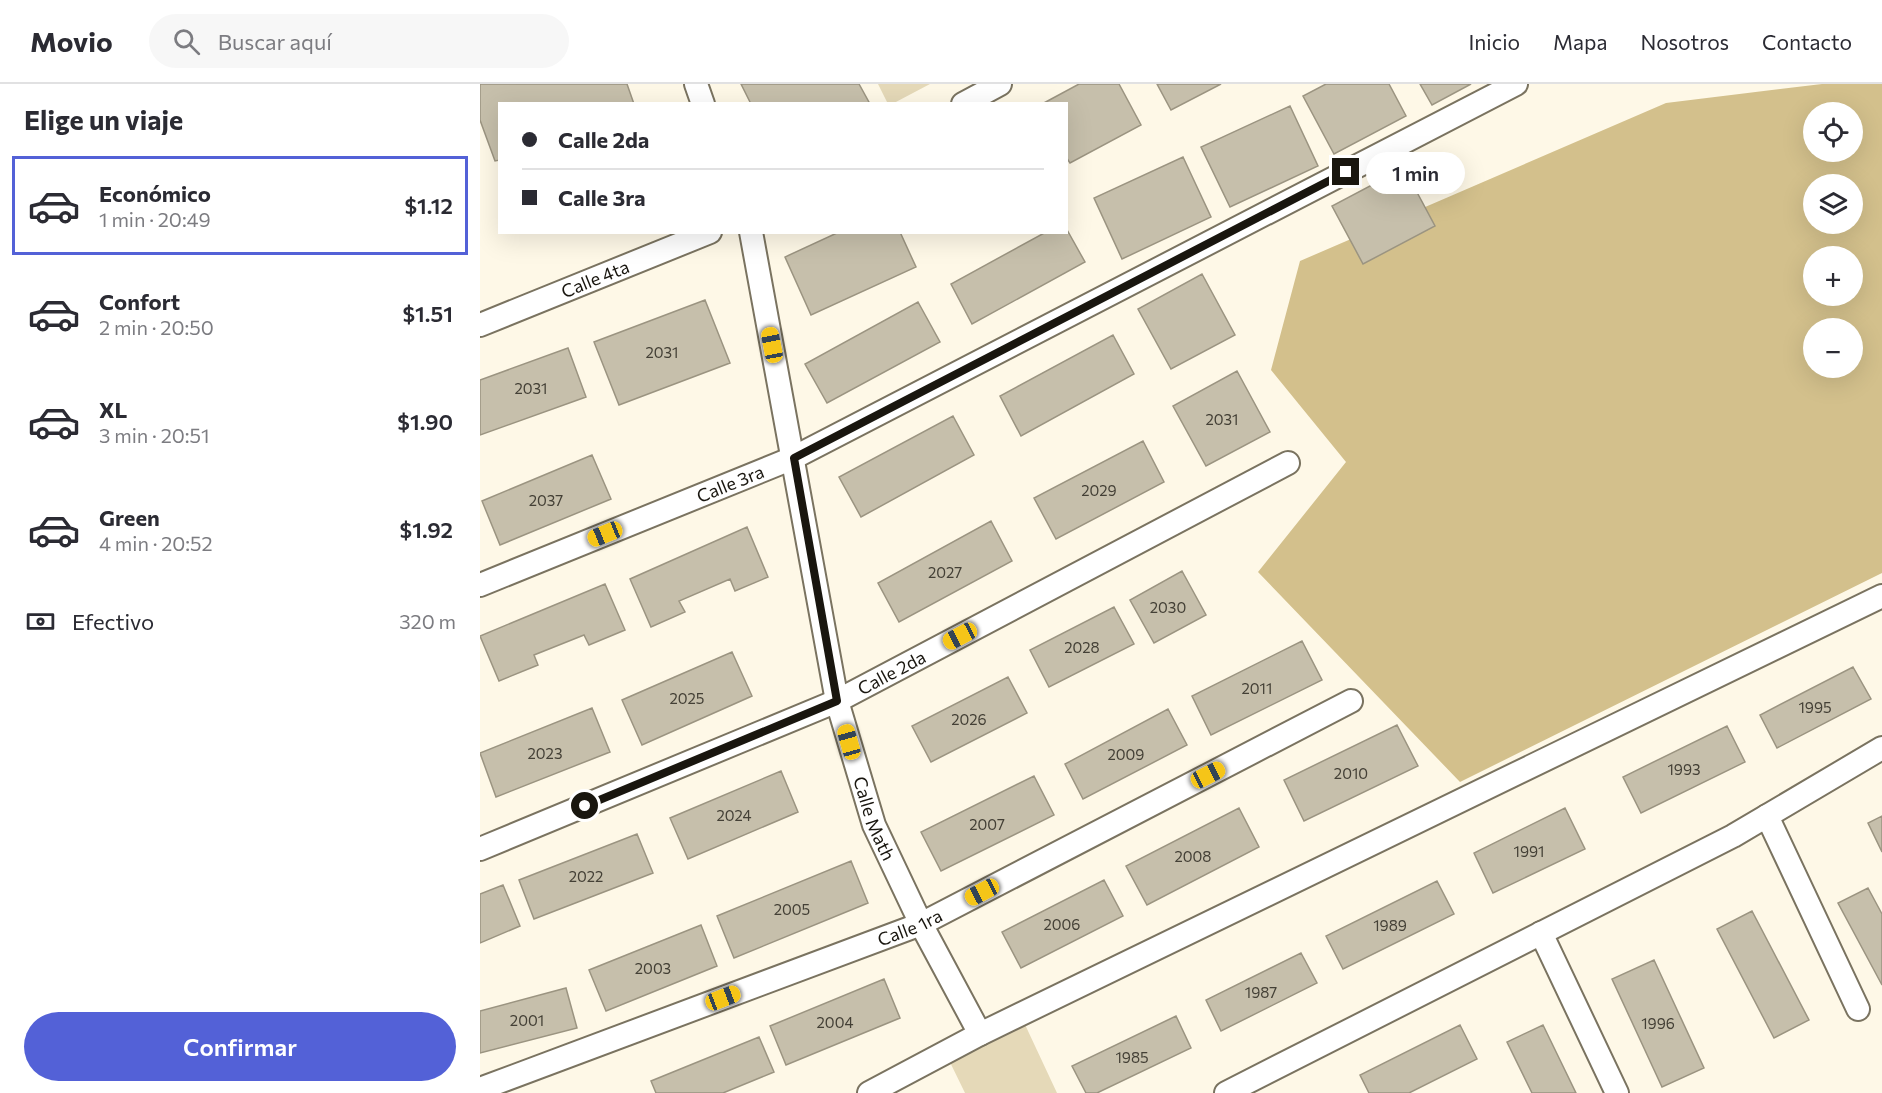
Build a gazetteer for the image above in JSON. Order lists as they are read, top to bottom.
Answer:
{
  "streets": {
    "street": [
      "Calle 4ta",
      "Calle 3ra",
      "Calle 2da",
      "Calle Math",
      "Calle 1ra"
    ]
  },
  "crossings": [
    ["Calle 3ra", "Calle Math"],
    ["Calle 2da", "Calle Math"],
    ["Calle Math", "Calle 1ra"]
  ],
  "house_numbers": [
    "2031",
    "2031",
    "2031",
    "2029",
    "2037",
    "2027",
    "2030",
    "2028",
    "2011",
    "2025",
    "1995",
    "2026",
    "2023",
    "2009",
    "1993",
    "2010",
    "2024",
    "2007",
    "1991",
    "2008",
    "2022",
    "2005",
    "2006",
    "1989",
    "2003",
    "1987",
    "2001",
    "2004",
    "1996",
    "1985"
  ],
  "page": {
    "header": "Movio",
    "search": "Buscar aquí",
    "nav": [
      "Inicio",
      "Mapa",
      "Nosotros",
      "Contacto"
    ],
    "heading": "Elige un viaje",
    "map_buttons": ["+", "−"],
    "banner": ["Calle 2da", "Calle 3ra"],
    "bubble": "1 min",
    "list": [
      {
        "name": "Económico",
        "note": "1 min · 20:49",
        "value": "$1.12"
      },
      {
        "name": "Confort",
        "note": "2 min · 20:50",
        "value": "$1.51"
      },
      {
        "name": "XL",
        "note": "3 min · 20:51",
        "value": "$1.90"
      },
      {
        "name": "Green",
        "note": "4 min · 20:52",
        "value": "$1.92"
      }
    ],
    "pay": ["Efectivo", "320 m"],
    "buttons": "Confirmar"
  }
}
